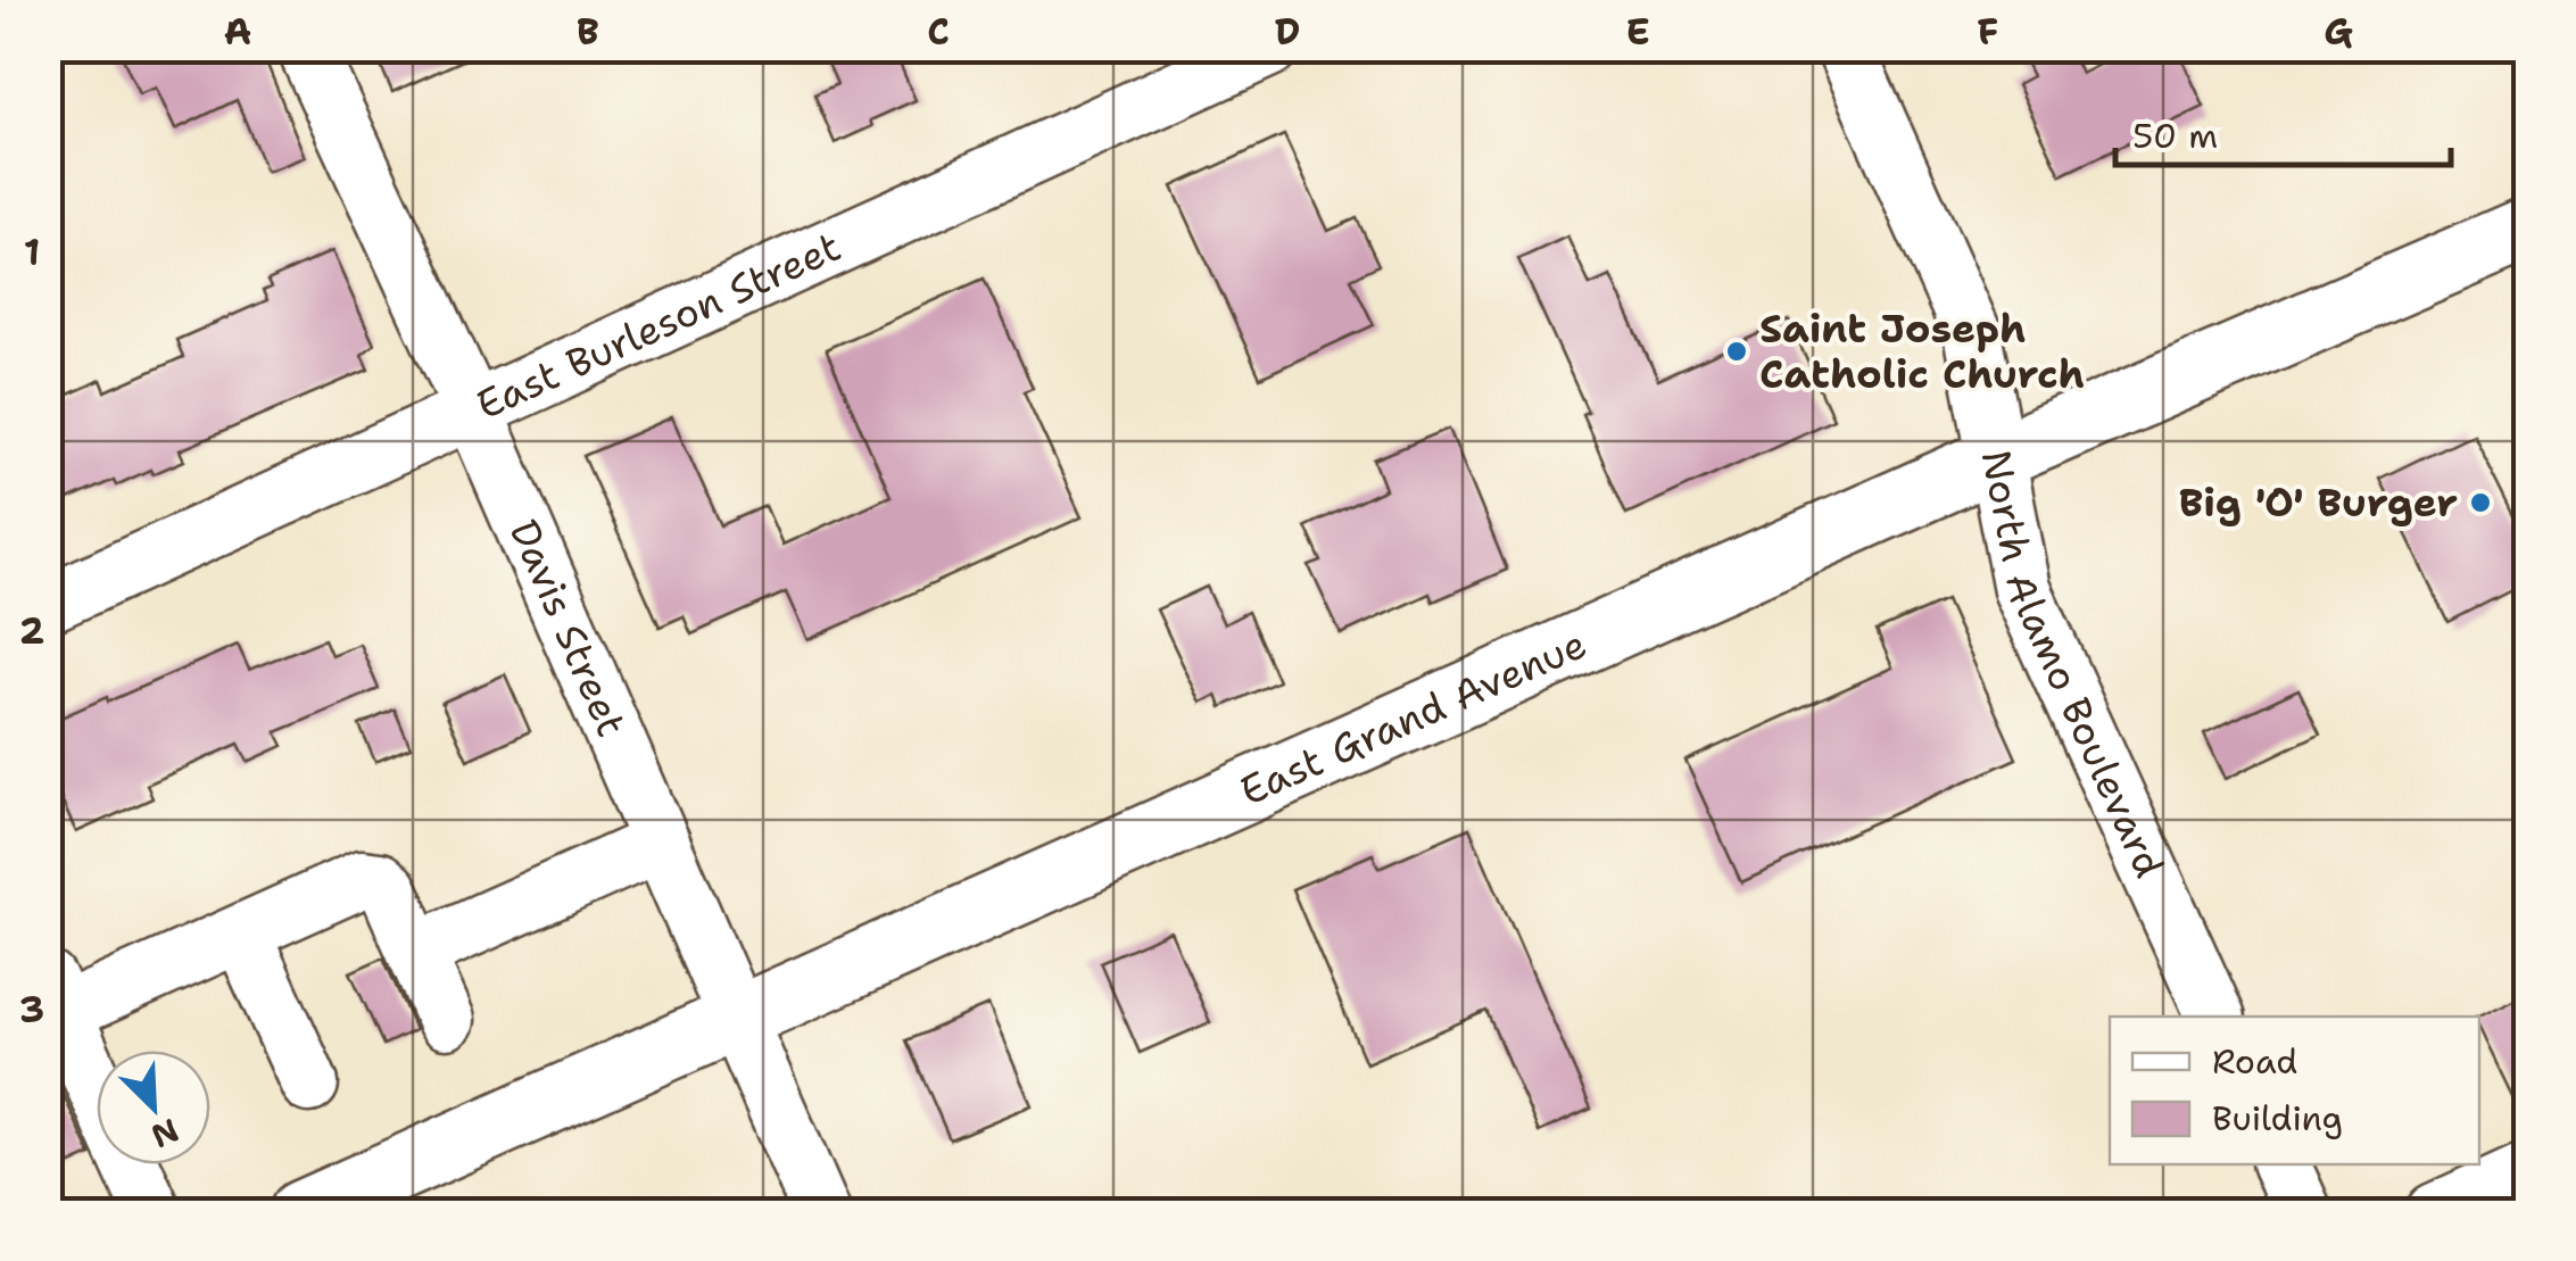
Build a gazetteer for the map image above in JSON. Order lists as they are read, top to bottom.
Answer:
{
  "streets": {
    "highway": ["East Grand Avenue"],
    "street": ["East Burleson Street", "Davis Street", "North Alamo Boulevard"]
  },
  "crossings": [
    ["East Burleson Street", "Davis Street"],
    ["Davis Street", "East Grand Avenue"],
    ["North Alamo Boulevard", "East Grand Avenue"]
  ],
  "places": ["Saint Joseph Catholic Church", "Big 'O' Burger"],
  "legend": ["Road", "Building"],
  "scale_bar": "50 m",
  "north": "bottom right",
  "grid": {
    "columns": [
      "A",
      "B",
      "C",
      "D",
      "E",
      "F",
      "G"
    ],
    "rows": ["1", "2", "3"]
  }
}
